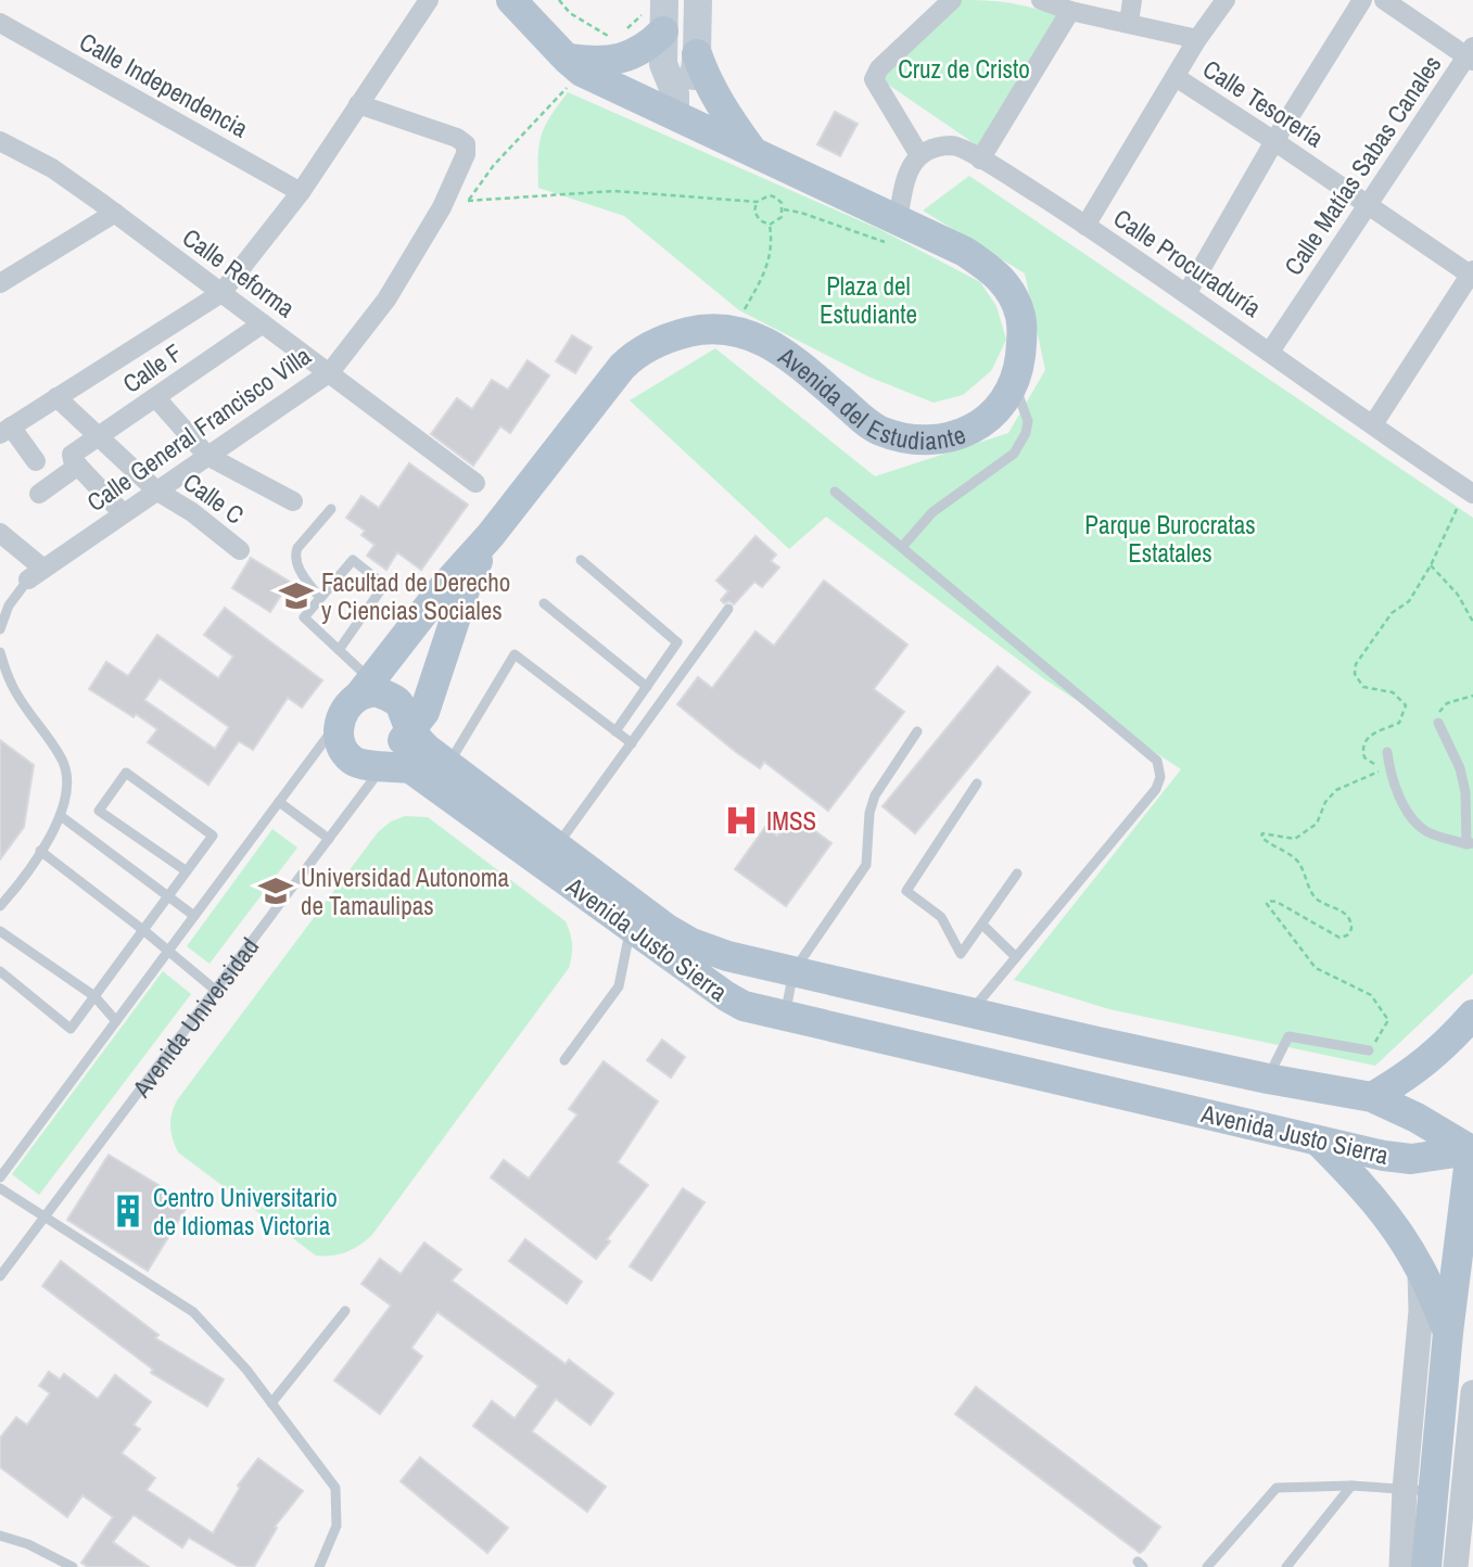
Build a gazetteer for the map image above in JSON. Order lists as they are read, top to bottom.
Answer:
{
  "streets": {
    "main road": ["Avenida del Estudiante", "Avenida Justo Sierra", "Avenida Universidad"],
    "street": [
      "Calle Independencia",
      "Calle Tesorería",
      "Calle Matías Sabas Canales",
      "Calle Procuraduría",
      "Calle Reforma",
      "Calle F",
      "Calle General Francisco Villa",
      "Calle C"
    ]
  },
  "crossings": [
    ["Calle Tesorería", "Calle Matías Sabas Canales"],
    ["Calle Matías Sabas Canales", "Calle Procuraduría"],
    ["Calle Reforma", "Calle F"],
    ["Calle Reforma", "Calle General Francisco Villa"],
    ["Calle F", "Calle C"],
    ["Avenida del Estudiante", "Avenida Universidad"],
    ["Calle General Francisco Villa", "Calle C"],
    ["Avenida Justo Sierra", "Avenida Universidad"]
  ],
  "parks": ["Cruz de Cristo", "Plaza del Estudiante", "Parque Burocratas Estatales"],
  "places": {
    "school or university": ["Facultad de Derecho y Ciencias Sociales", "Universidad Autonoma de Tamaulipas"],
    "hospital": ["IMSS"],
    "building": ["Centro Universitario de Idiomas Victoria"]
  }
}
